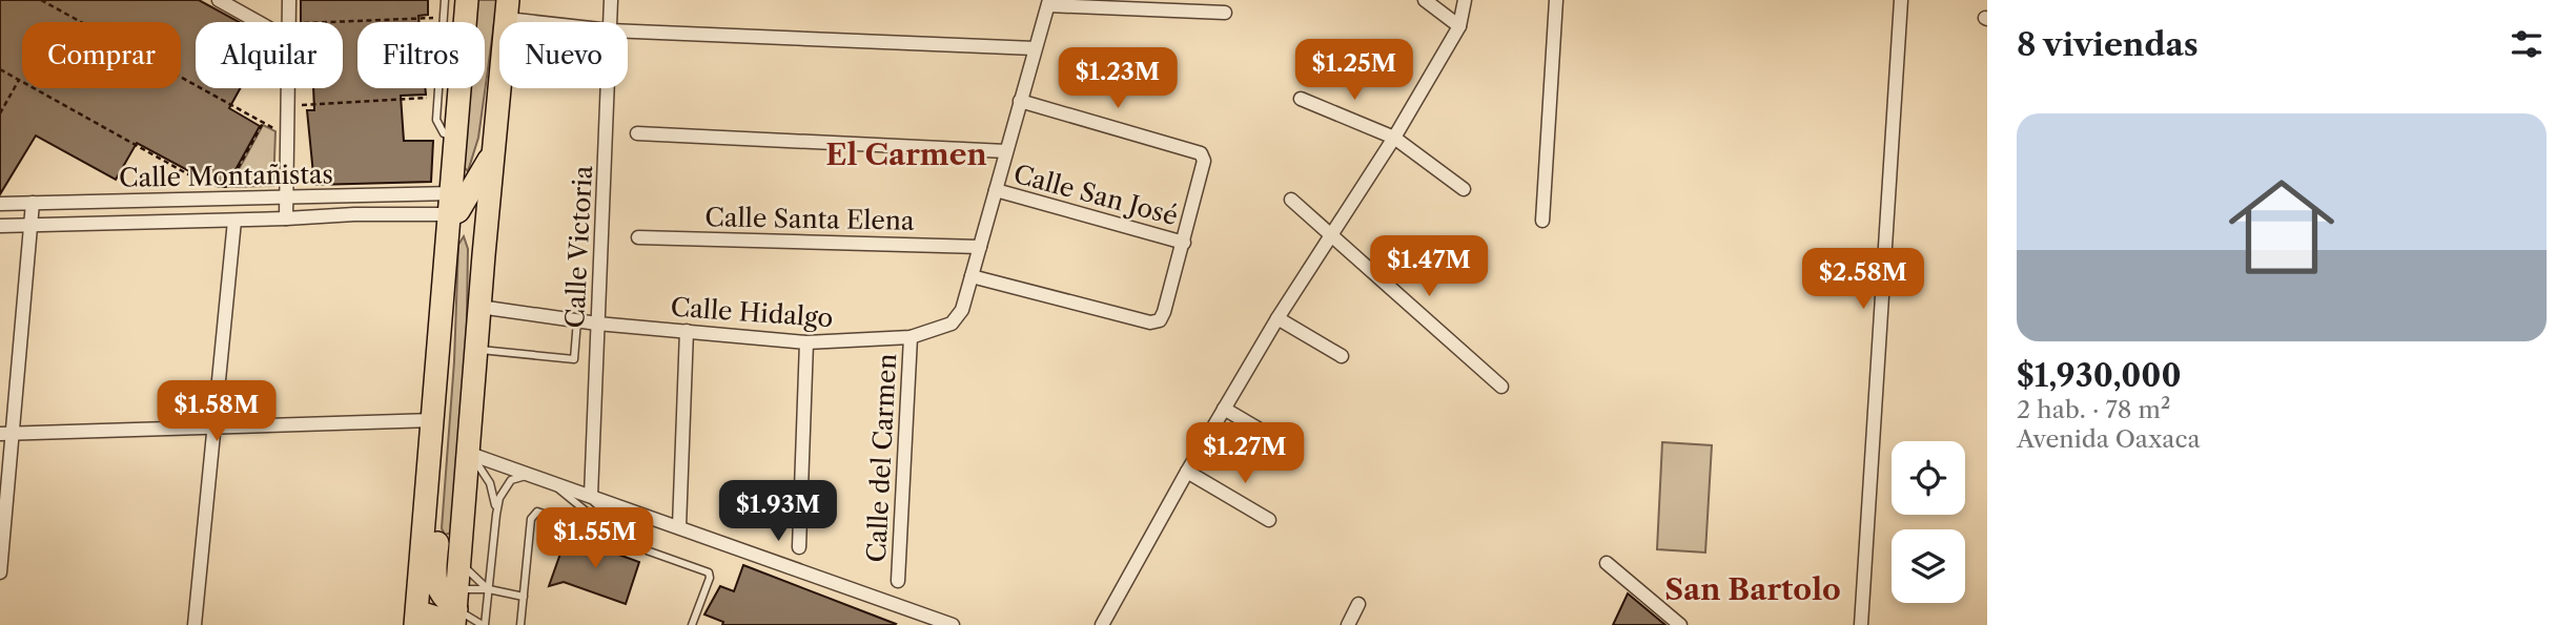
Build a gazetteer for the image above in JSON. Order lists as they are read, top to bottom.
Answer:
{
  "streets": {
    "street": [
      "Calle Montañistas",
      "Calle San José",
      "Calle Santa Elena",
      "Calle Victoria",
      "Calle Hidalgo",
      "Calle del Carmen"
    ]
  },
  "crossings": [
    ["Calle San José", "Calle Hidalgo"],
    ["Calle Santa Elena", "Calle Hidalgo"],
    ["Calle Victoria", "Calle Hidalgo"],
    ["Calle Hidalgo", "Calle del Carmen"]
  ],
  "districts": ["El Carmen", "San Bartolo"],
  "page": {
    "heading": "8 viviendas",
    "chip": [
      "Comprar",
      "Alquilar",
      "Filtros",
      "Nuevo"
    ],
    "price": [
      "$1.25M",
      "$1.23M",
      "$1.47M",
      "$2.58M",
      "$1.58M",
      "$1.27M",
      "$1.93M",
      "$1.55M"
    ],
    "list": [
      {
        "name": "$1,930,000",
        "note": "2 hab. · 78 m² · Avenida Oaxaca"
      }
    ]
  }
}
